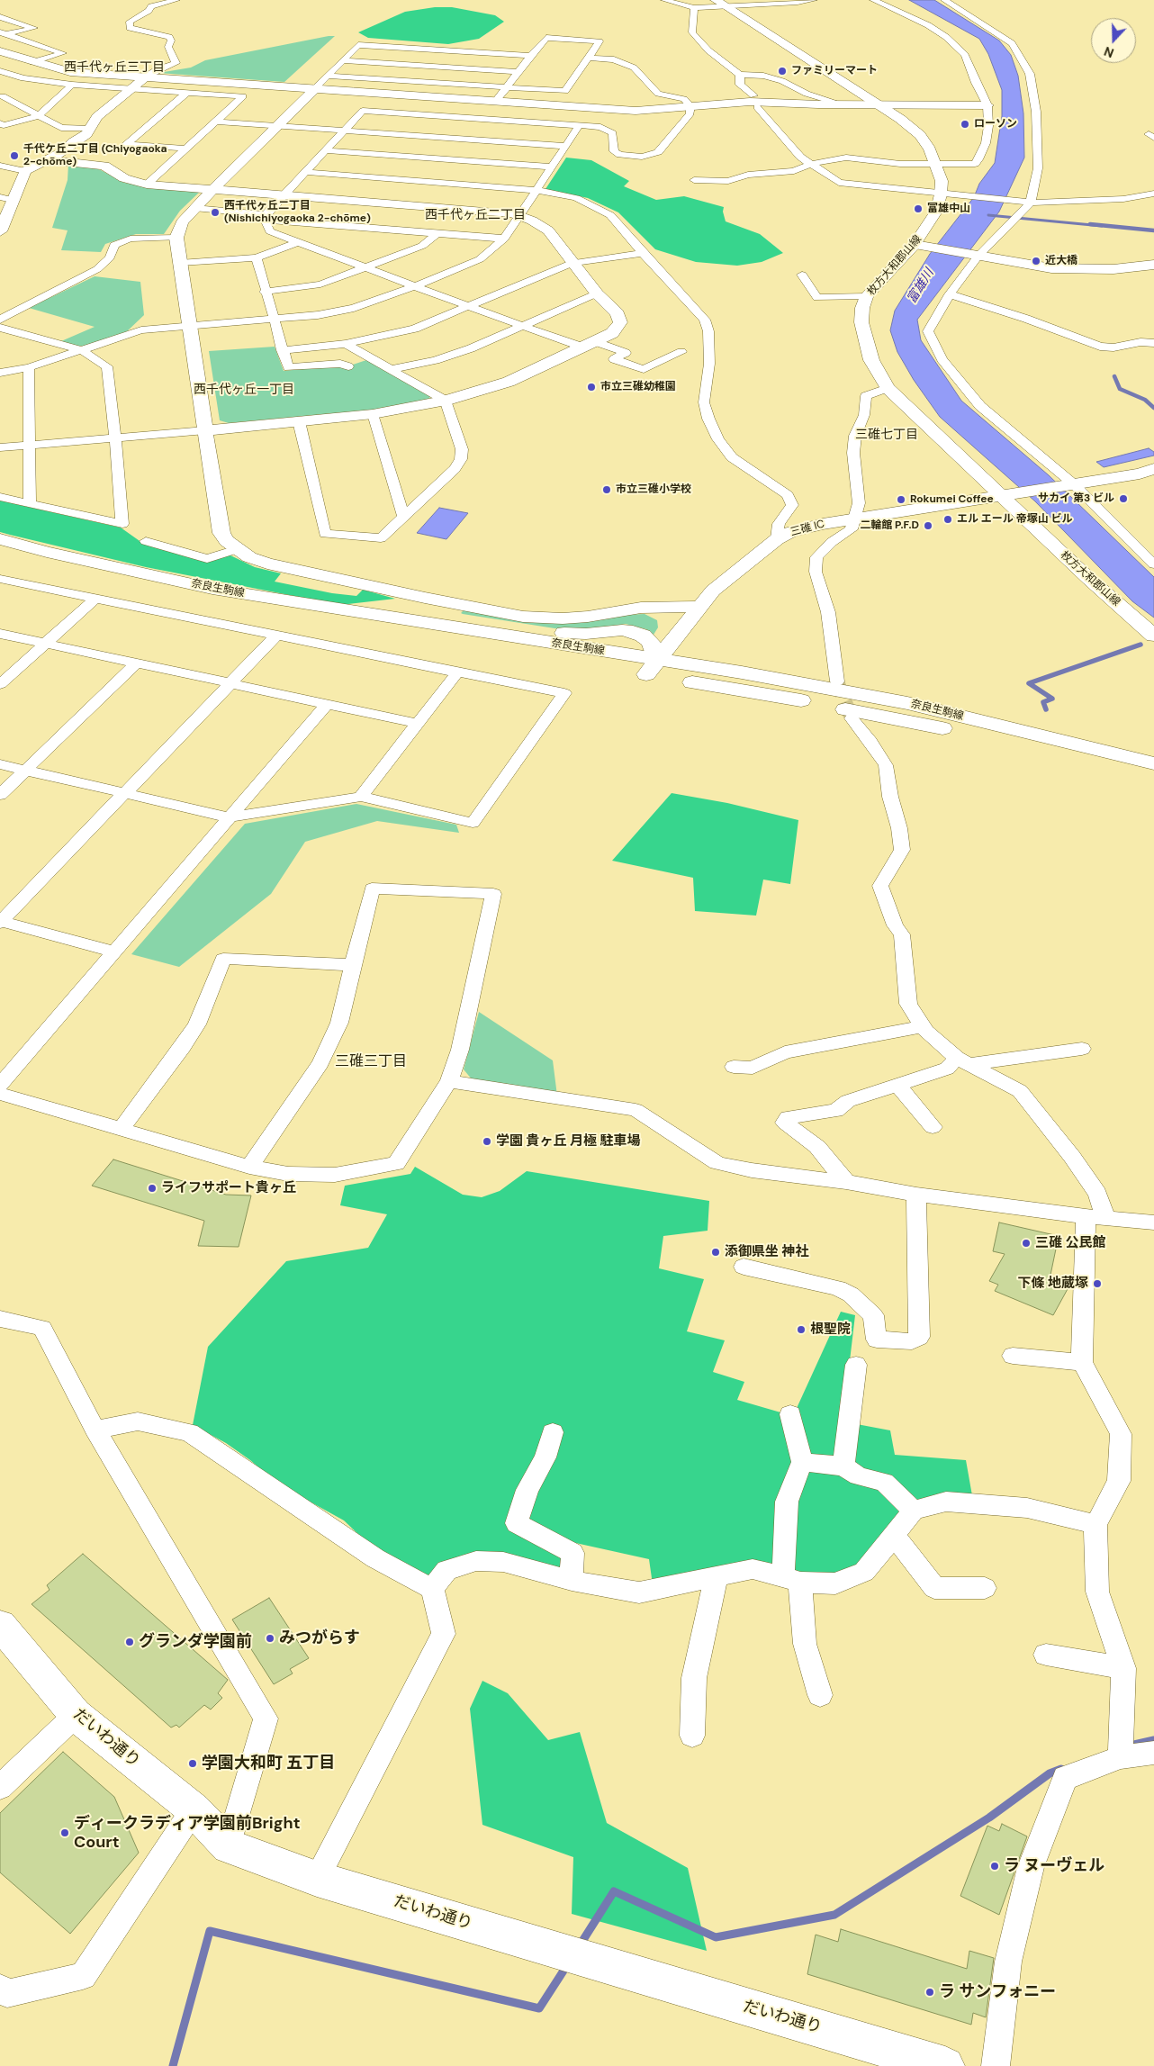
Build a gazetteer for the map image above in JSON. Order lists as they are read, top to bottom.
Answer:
{
  "streets": {
    "street": [
      "枚方大和郡山線",
      "三碓 IC",
      "奈良生駒線",
      "だいわ通り"
    ]
  },
  "crossings": [
    ["枚方大和郡山線", "三碓 IC"],
    ["三碓 IC", "奈良生駒線"]
  ],
  "districts": [
    "西千代ヶ丘三丁目",
    "西千代ヶ丘二丁目",
    "西千代ヶ丘一丁目",
    "三碓七丁目",
    "三碓三丁目"
  ],
  "water": ["富雄川"],
  "places": [
    "ファミリーマート",
    "ローソン",
    "千代ケ丘二丁目 (Chiyogaoka 2-chōme)",
    "富雄中山",
    "西千代ヶ丘二丁目 (Nishichiyogaoka 2-chōme)",
    "近大橋",
    "市立三碓幼稚園",
    "市立三碓小学校",
    "サカイ 第3 ビル",
    "Rokumei Coffee",
    "エル エール 帝塚山 ビル",
    "二輪館 P.F.D",
    "学園 貴ヶ丘 月極 駐車場",
    "ライフサポート貴ヶ丘",
    "三碓 公民館",
    "添御県坐 神社",
    "下條 地蔵塚",
    "根聖院",
    "みつがらす",
    "グランダ学園前",
    "学園大和町 五丁目",
    "ディークラディア学園前Bright Court",
    "ラ ヌーヴェル",
    "ラ サンフォニー"
  ],
  "north": "bottom"
}
